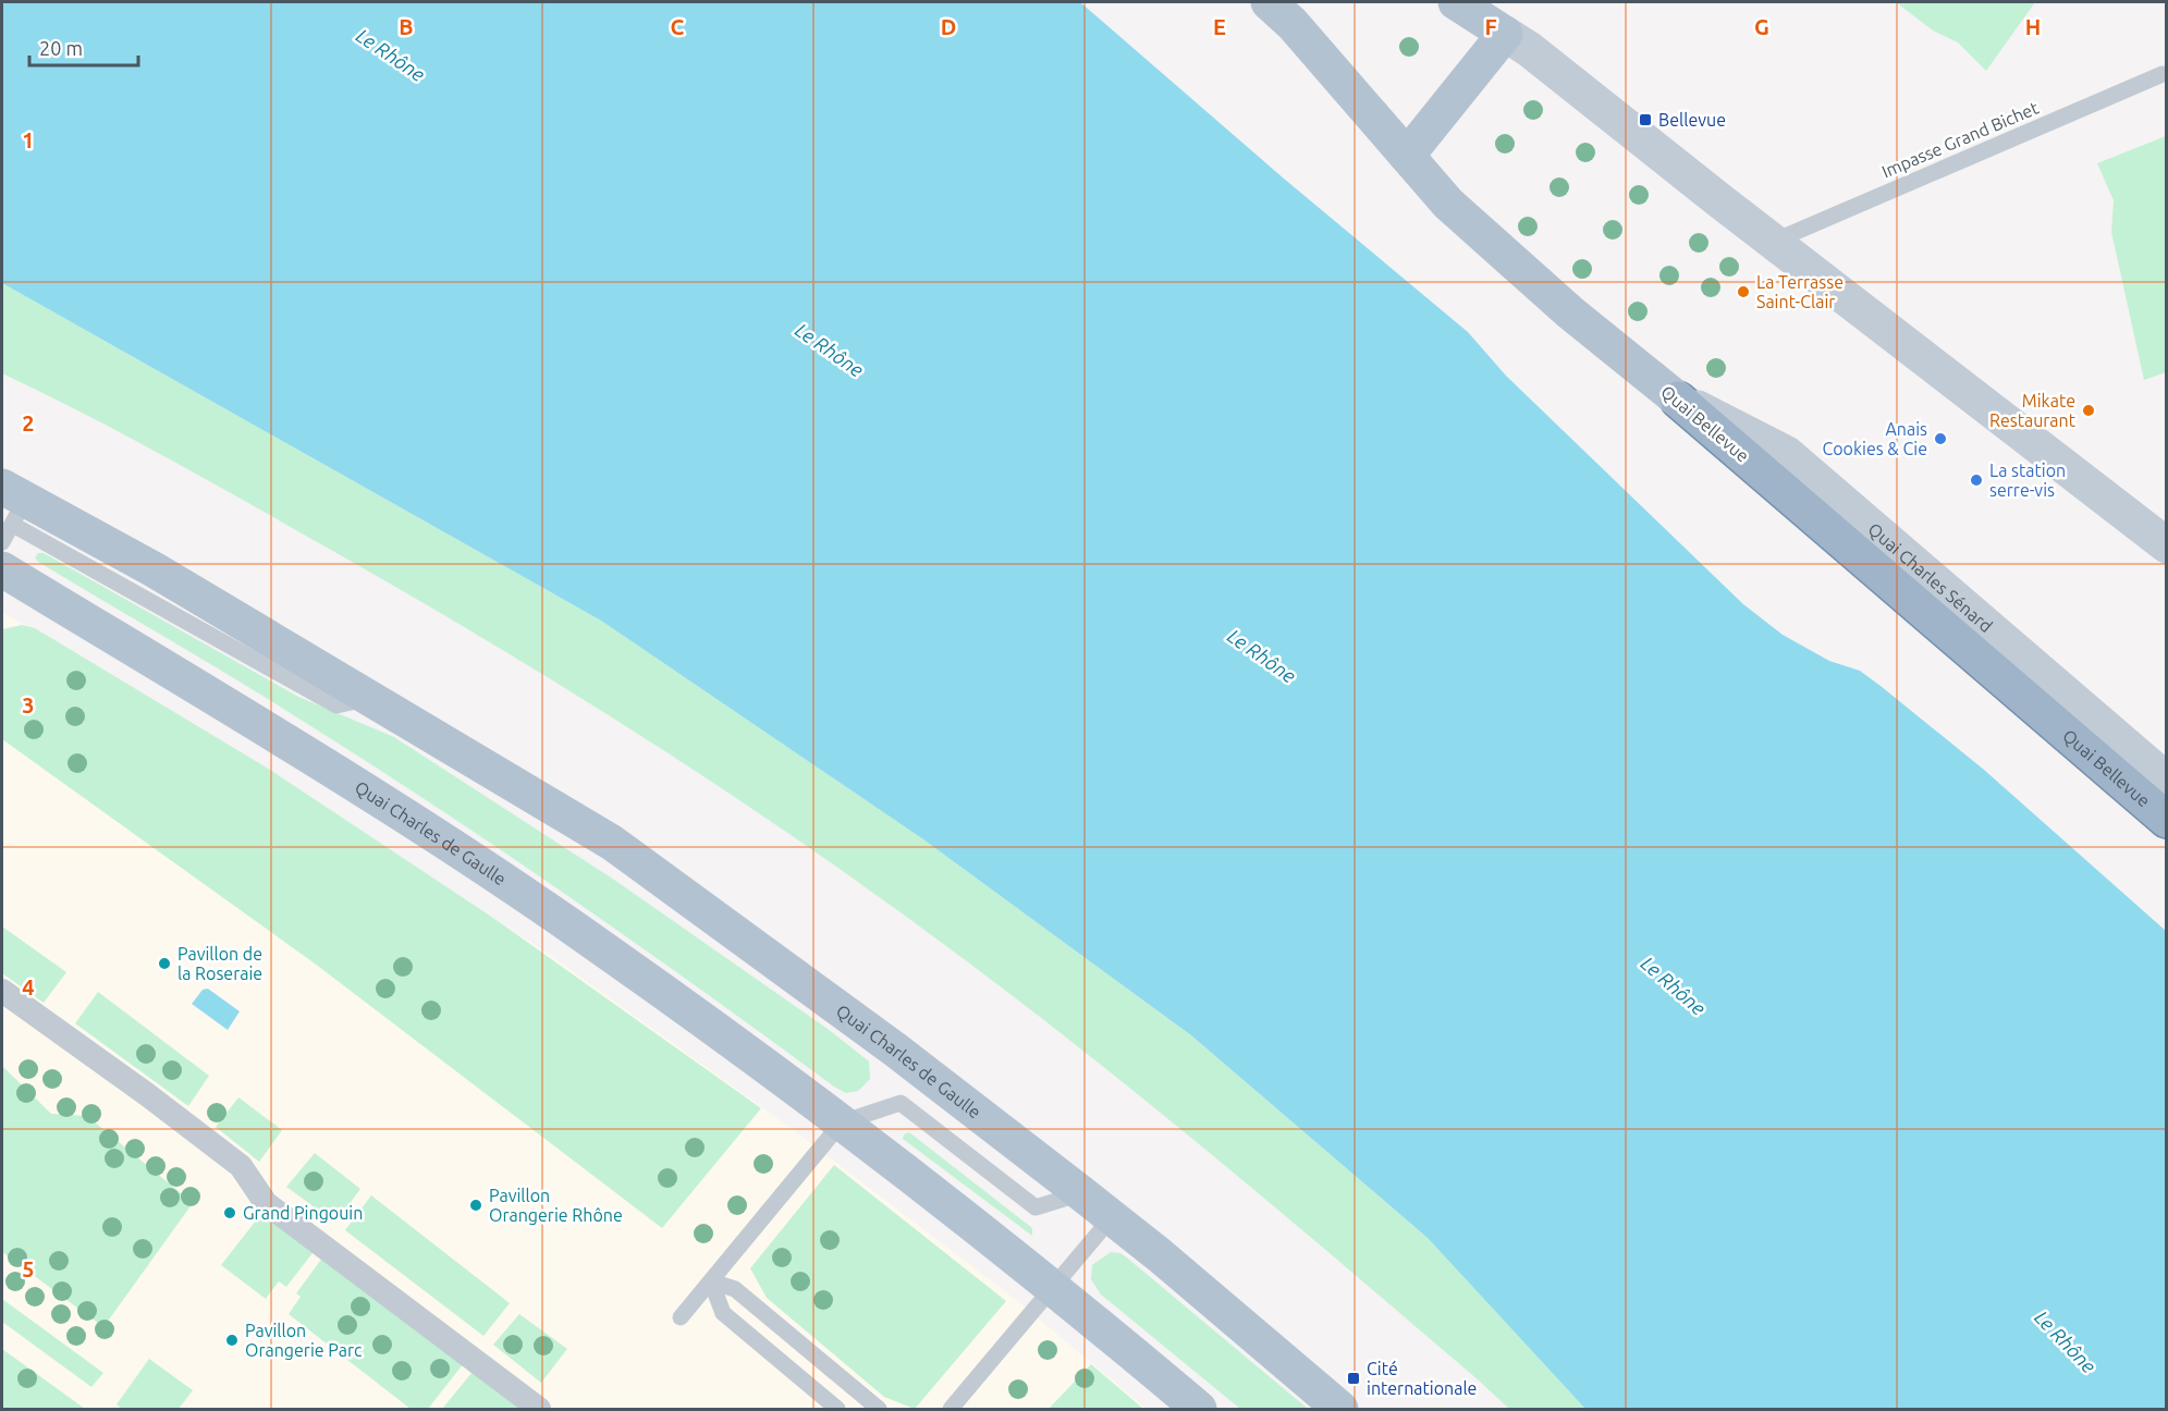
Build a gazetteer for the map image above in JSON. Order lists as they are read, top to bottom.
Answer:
{
  "streets": {
    "highway": ["Quai Bellevue"],
    "main road": ["Quai Charles Sénard", "Quai Charles de Gaulle"],
    "lane": ["Impasse Grand Bichet"]
  },
  "crossings": [
    ["Quai Bellevue", "Quai Charles Sénard"]
  ],
  "water": ["Le Rhône"],
  "places": {
    "transit": ["Bellevue", "Cité internationale"],
    "other": [
      "La Terrasse Saint-Clair",
      "Mikate Restaurant",
      "Anais Cookies & Cie",
      "La station serre-vis",
      "Pavillon de la Roseraie",
      "Pavillon Orangerie Rhône",
      "Grand Pingouin",
      "Pavillon Orangerie Parc"
    ]
  },
  "scale_bar": "20 m",
  "grid": {
    "columns": [
      "B",
      "C",
      "D",
      "E",
      "F",
      "G",
      "H"
    ],
    "rows": [
      "1",
      "2",
      "3",
      "4",
      "5"
    ]
  }
}
